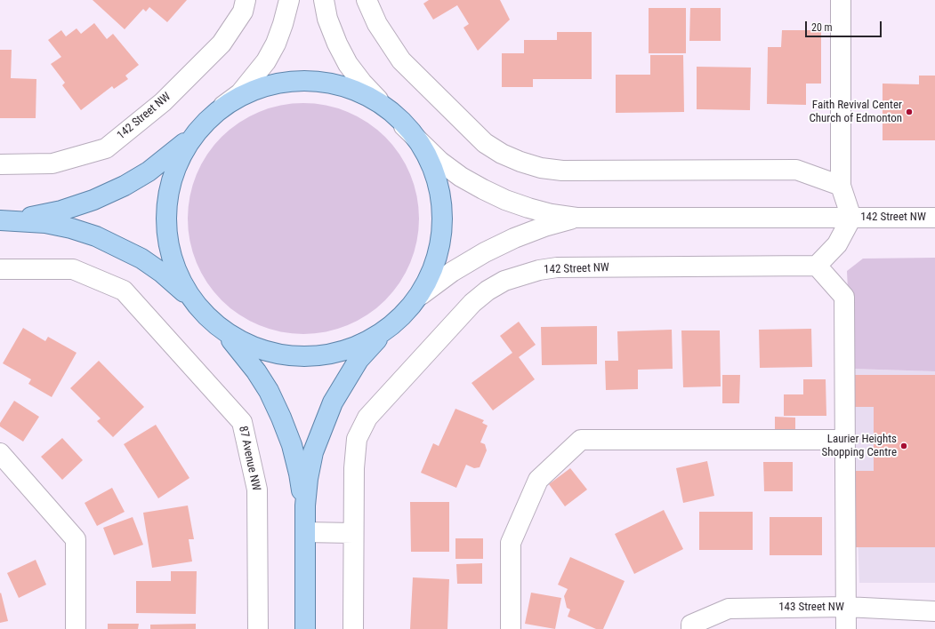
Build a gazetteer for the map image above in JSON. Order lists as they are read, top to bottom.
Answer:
{
  "streets": {
    "street": ["142 Street NW", "87 Avenue NW", "143 Street NW"]
  },
  "places": ["Faith Revival Center Church of Edmonton", "Laurier Heights Shopping Centre"],
  "scale_bar": "20 m"
}
